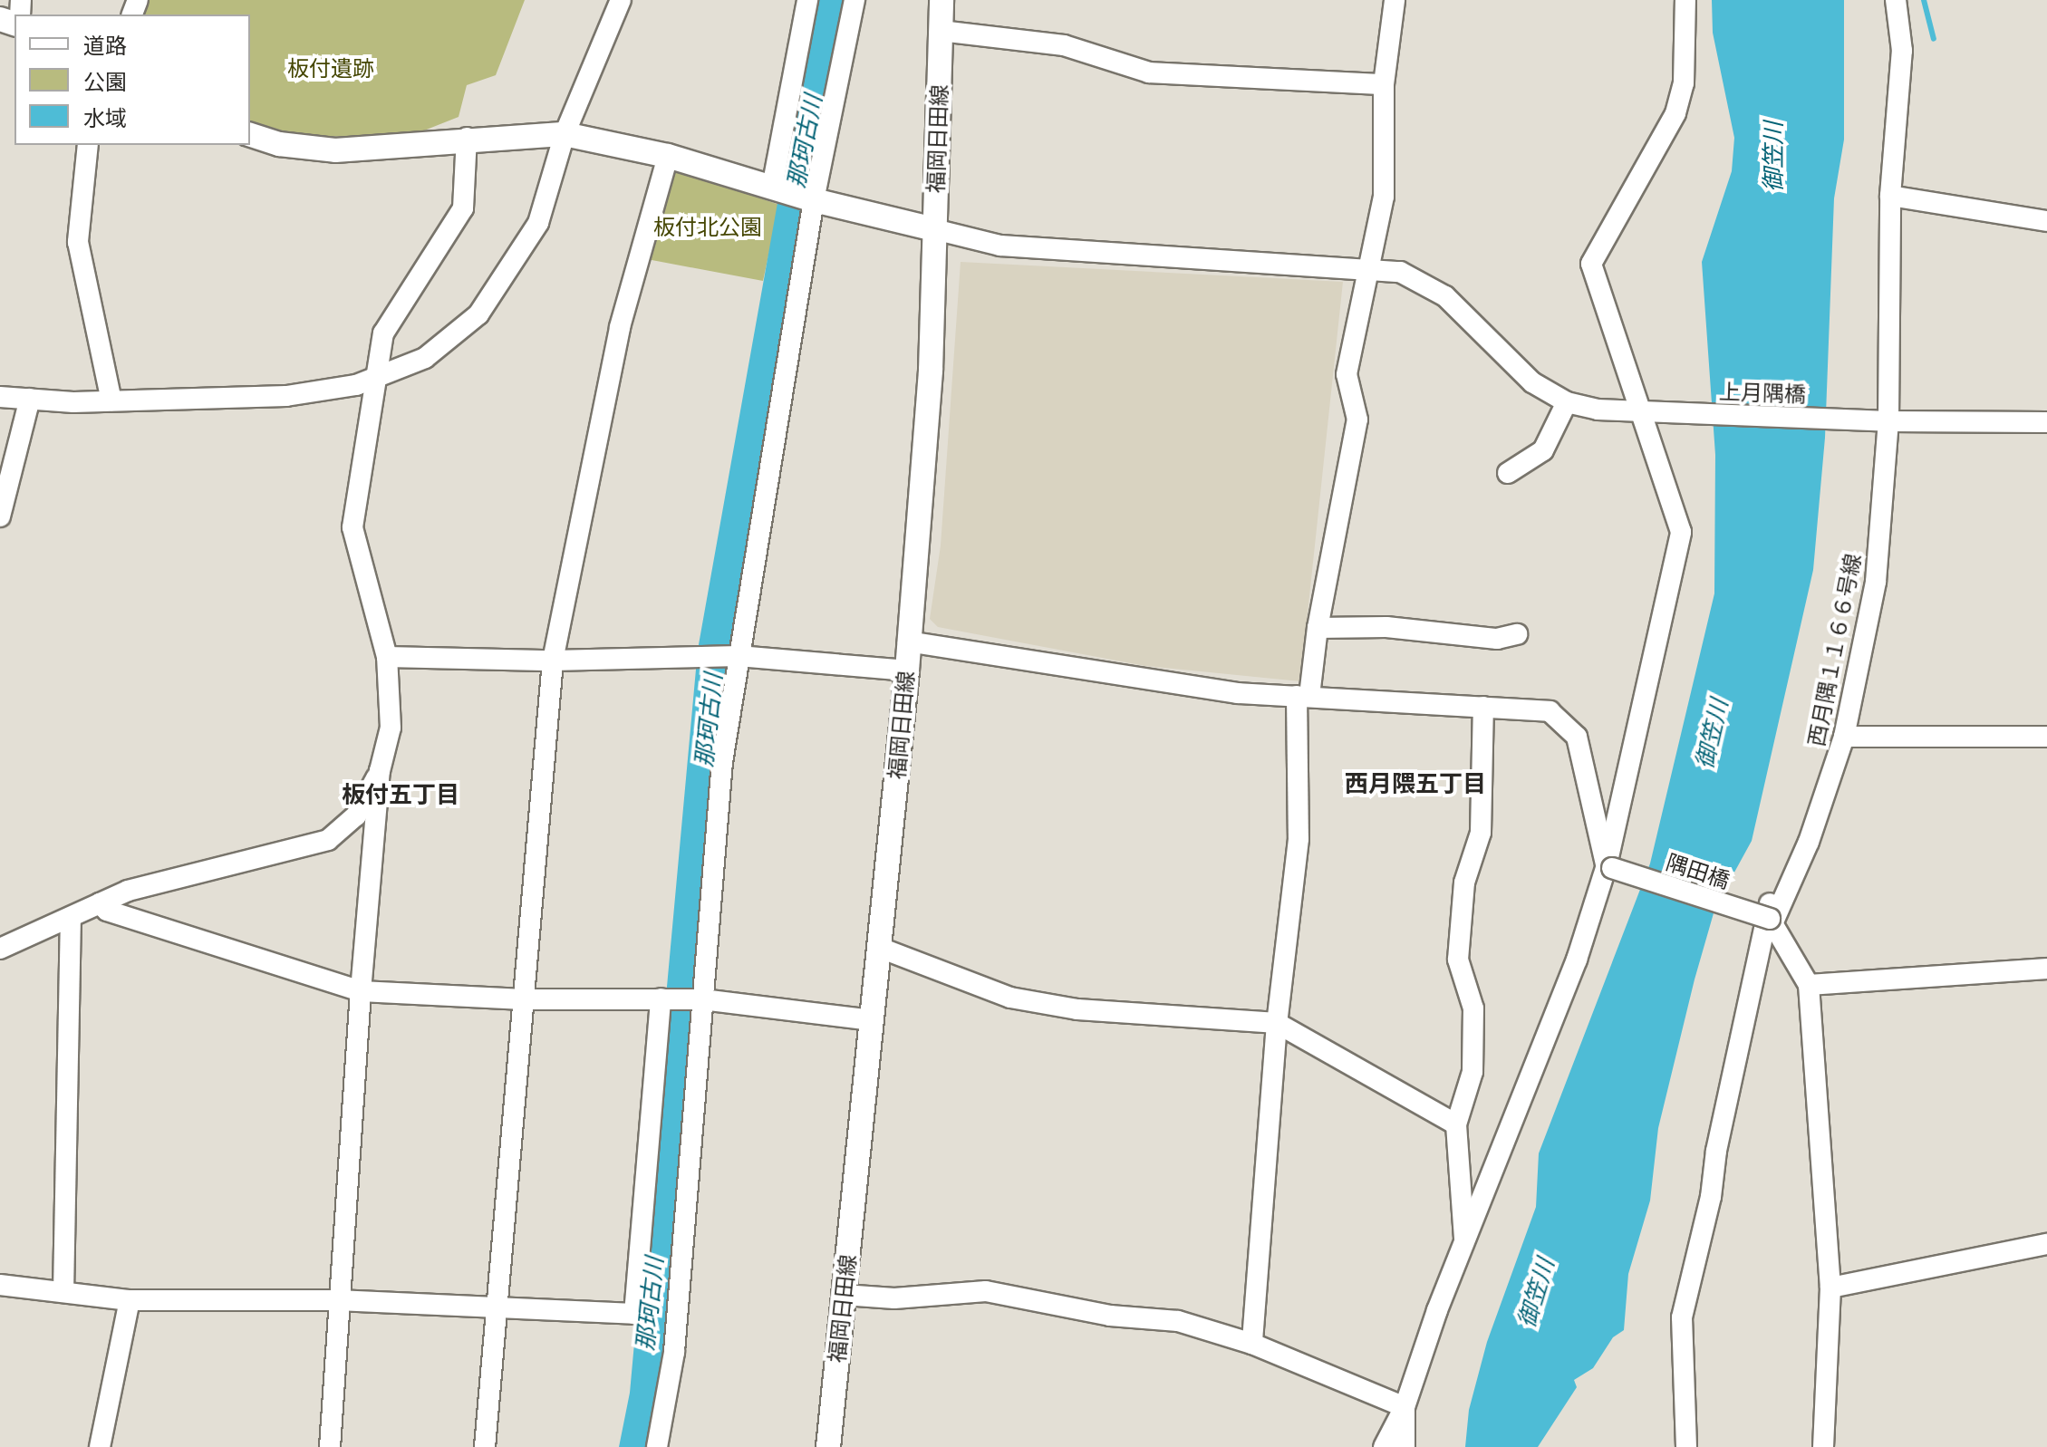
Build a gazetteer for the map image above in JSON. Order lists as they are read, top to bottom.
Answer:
{
  "streets": {
    "main road": ["福岡日田線"],
    "street": ["上月隅橋", "西月隅１１６６号線", "隅田橋"]
  },
  "crossings": [
    ["上月隅橋", "西月隅１１６６号線"],
    ["西月隅１１６６号線", "隅田橋"]
  ],
  "districts": ["西月隈五丁目", "板付五丁目"],
  "water": ["那珂古川", "御笠川"],
  "parks": ["板付遺跡", "板付北公園"],
  "legend": ["道路", "公園", "水域"]
}
